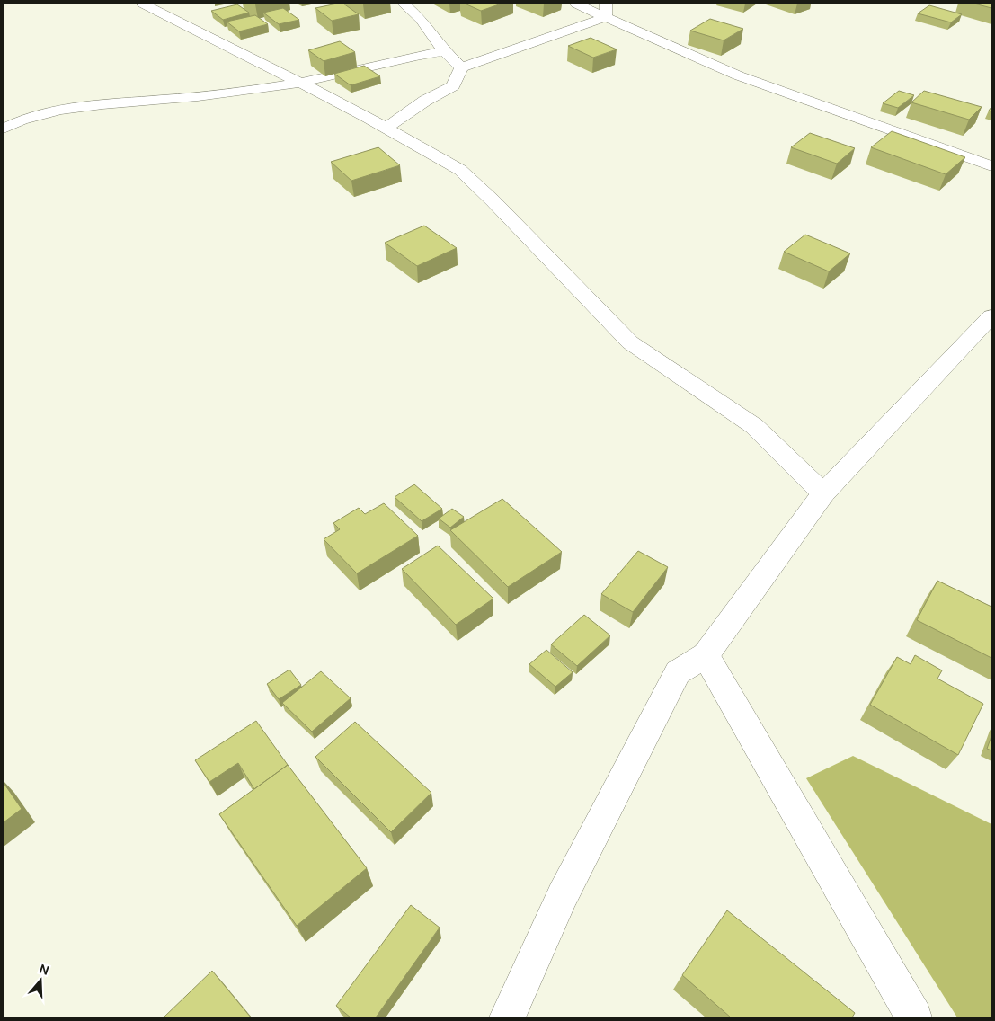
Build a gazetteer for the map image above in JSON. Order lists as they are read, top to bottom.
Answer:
{
  "north": "top"
}
